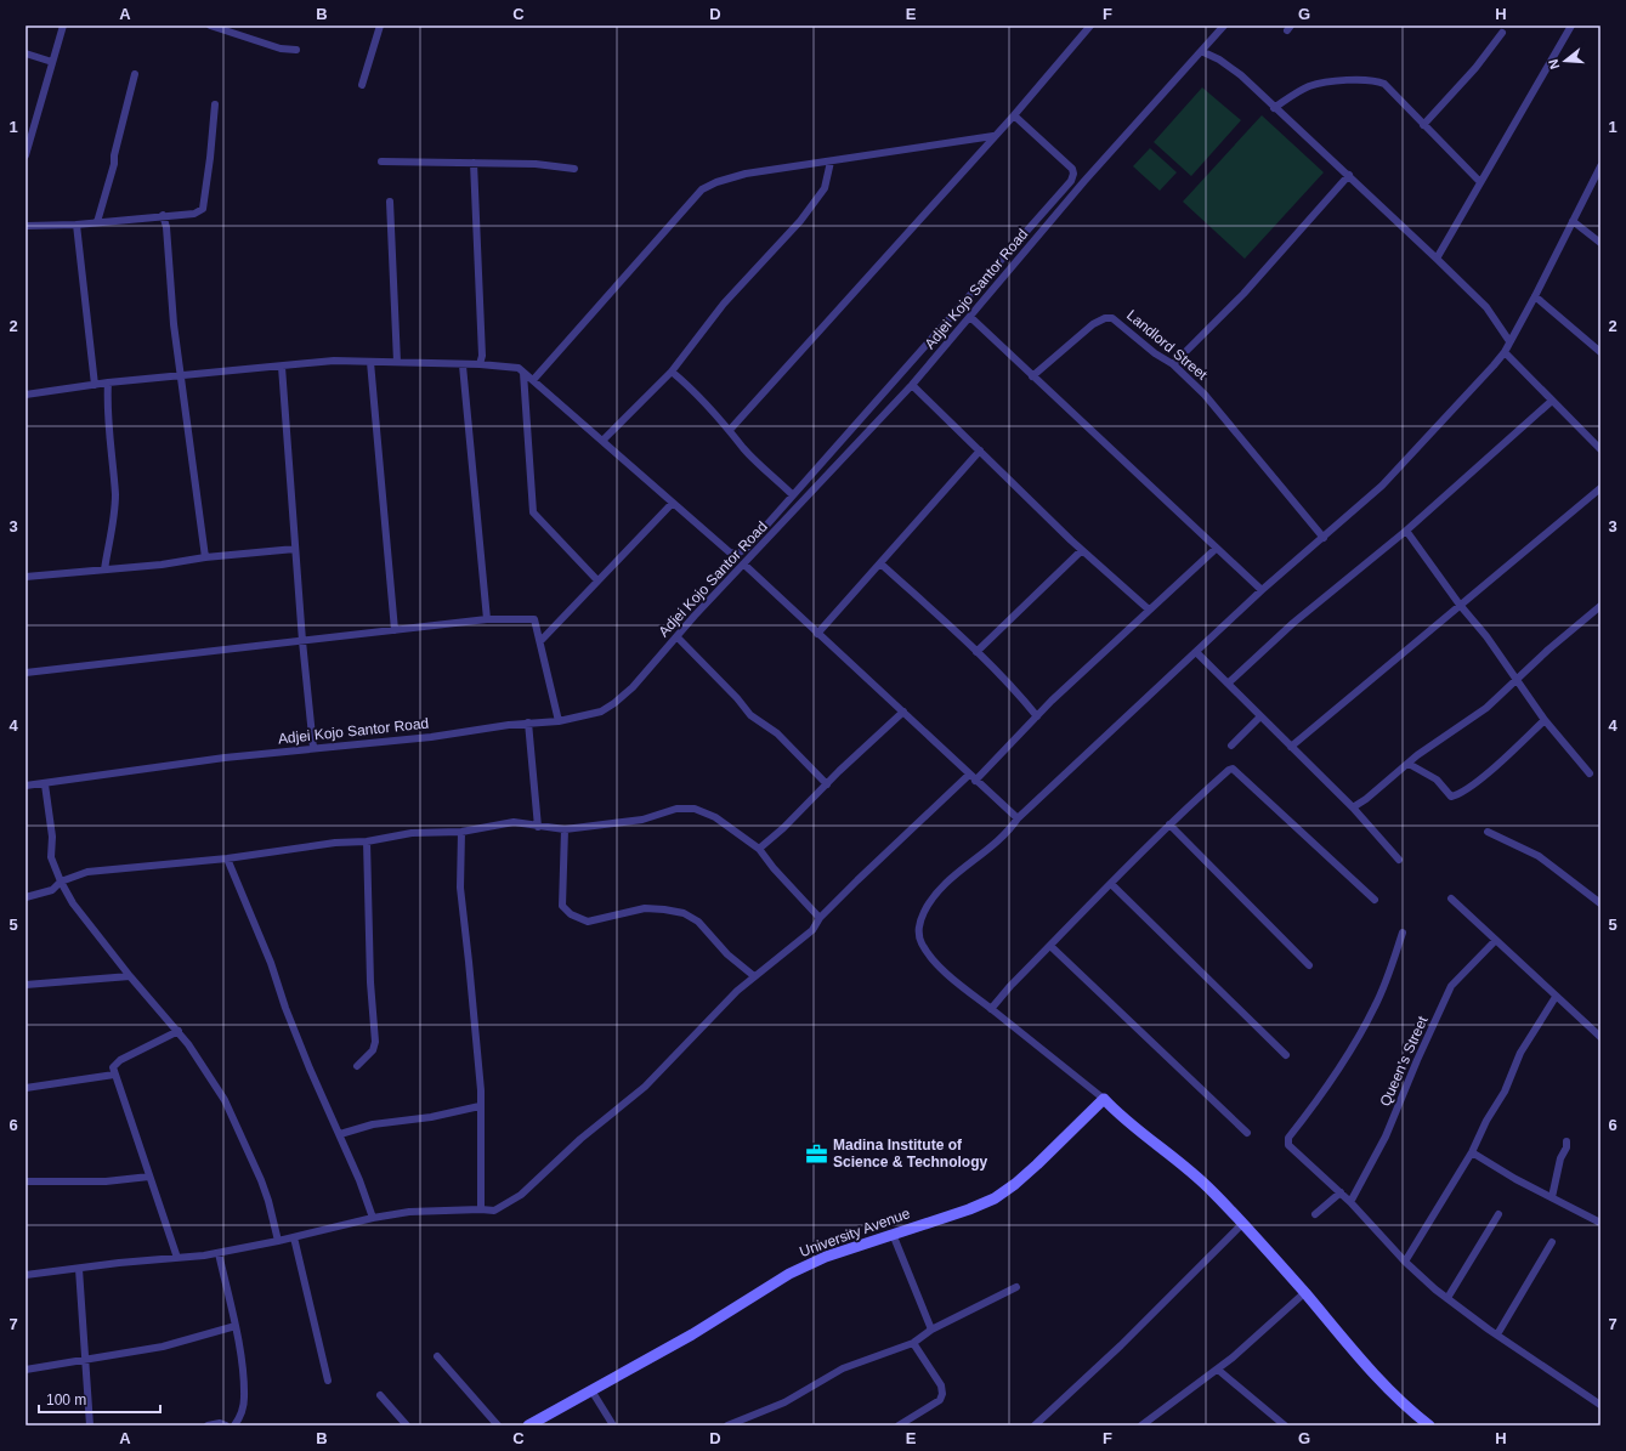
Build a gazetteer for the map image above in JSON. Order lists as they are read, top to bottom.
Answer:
{
  "streets": {
    "street": [
      "Adjei Kojo Santor Road",
      "Landlord Street",
      "Queen’s Street",
      "University Avenue"
    ]
  },
  "places": {
    "office": ["Madina Institute of Science & Technology"]
  },
  "scale_bar": "100 m",
  "north": "left",
  "grid": {
    "columns": [
      "A",
      "B",
      "C",
      "D",
      "E",
      "F",
      "G",
      "H"
    ],
    "rows": [
      "1",
      "2",
      "3",
      "4",
      "5",
      "6",
      "7"
    ]
  }
}
